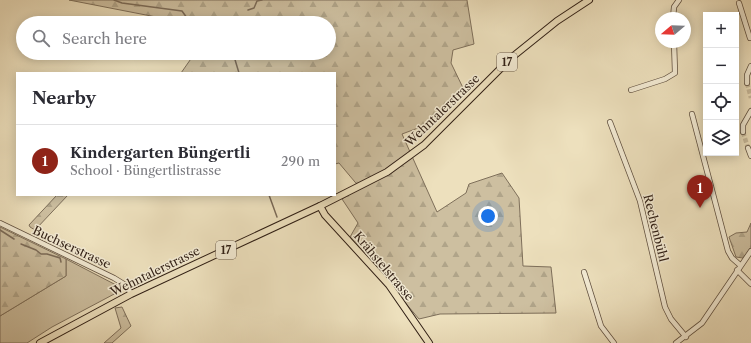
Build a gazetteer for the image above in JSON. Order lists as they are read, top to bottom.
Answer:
{
  "streets": {
    "main road": ["17", "Wehntalerstrasse", "Krähstelstrasse"],
    "street": ["Rechenbühl", "Buchserstrasse"]
  },
  "crossings": [
    ["Wehntalerstrasse", "Buchserstrasse"],
    ["Wehntalerstrasse", "Krähstelstrasse"]
  ],
  "north": "left",
  "page": {
    "map_buttons": ["+", "−"],
    "search": "Search here",
    "heading": "Nearby",
    "list": [
      {
        "mark": "1",
        "name": "Kindergarten Büngertli",
        "note": "School · Büngertlistrasse",
        "value": "290 m"
      }
    ],
    "pins": "1"
  }
}
